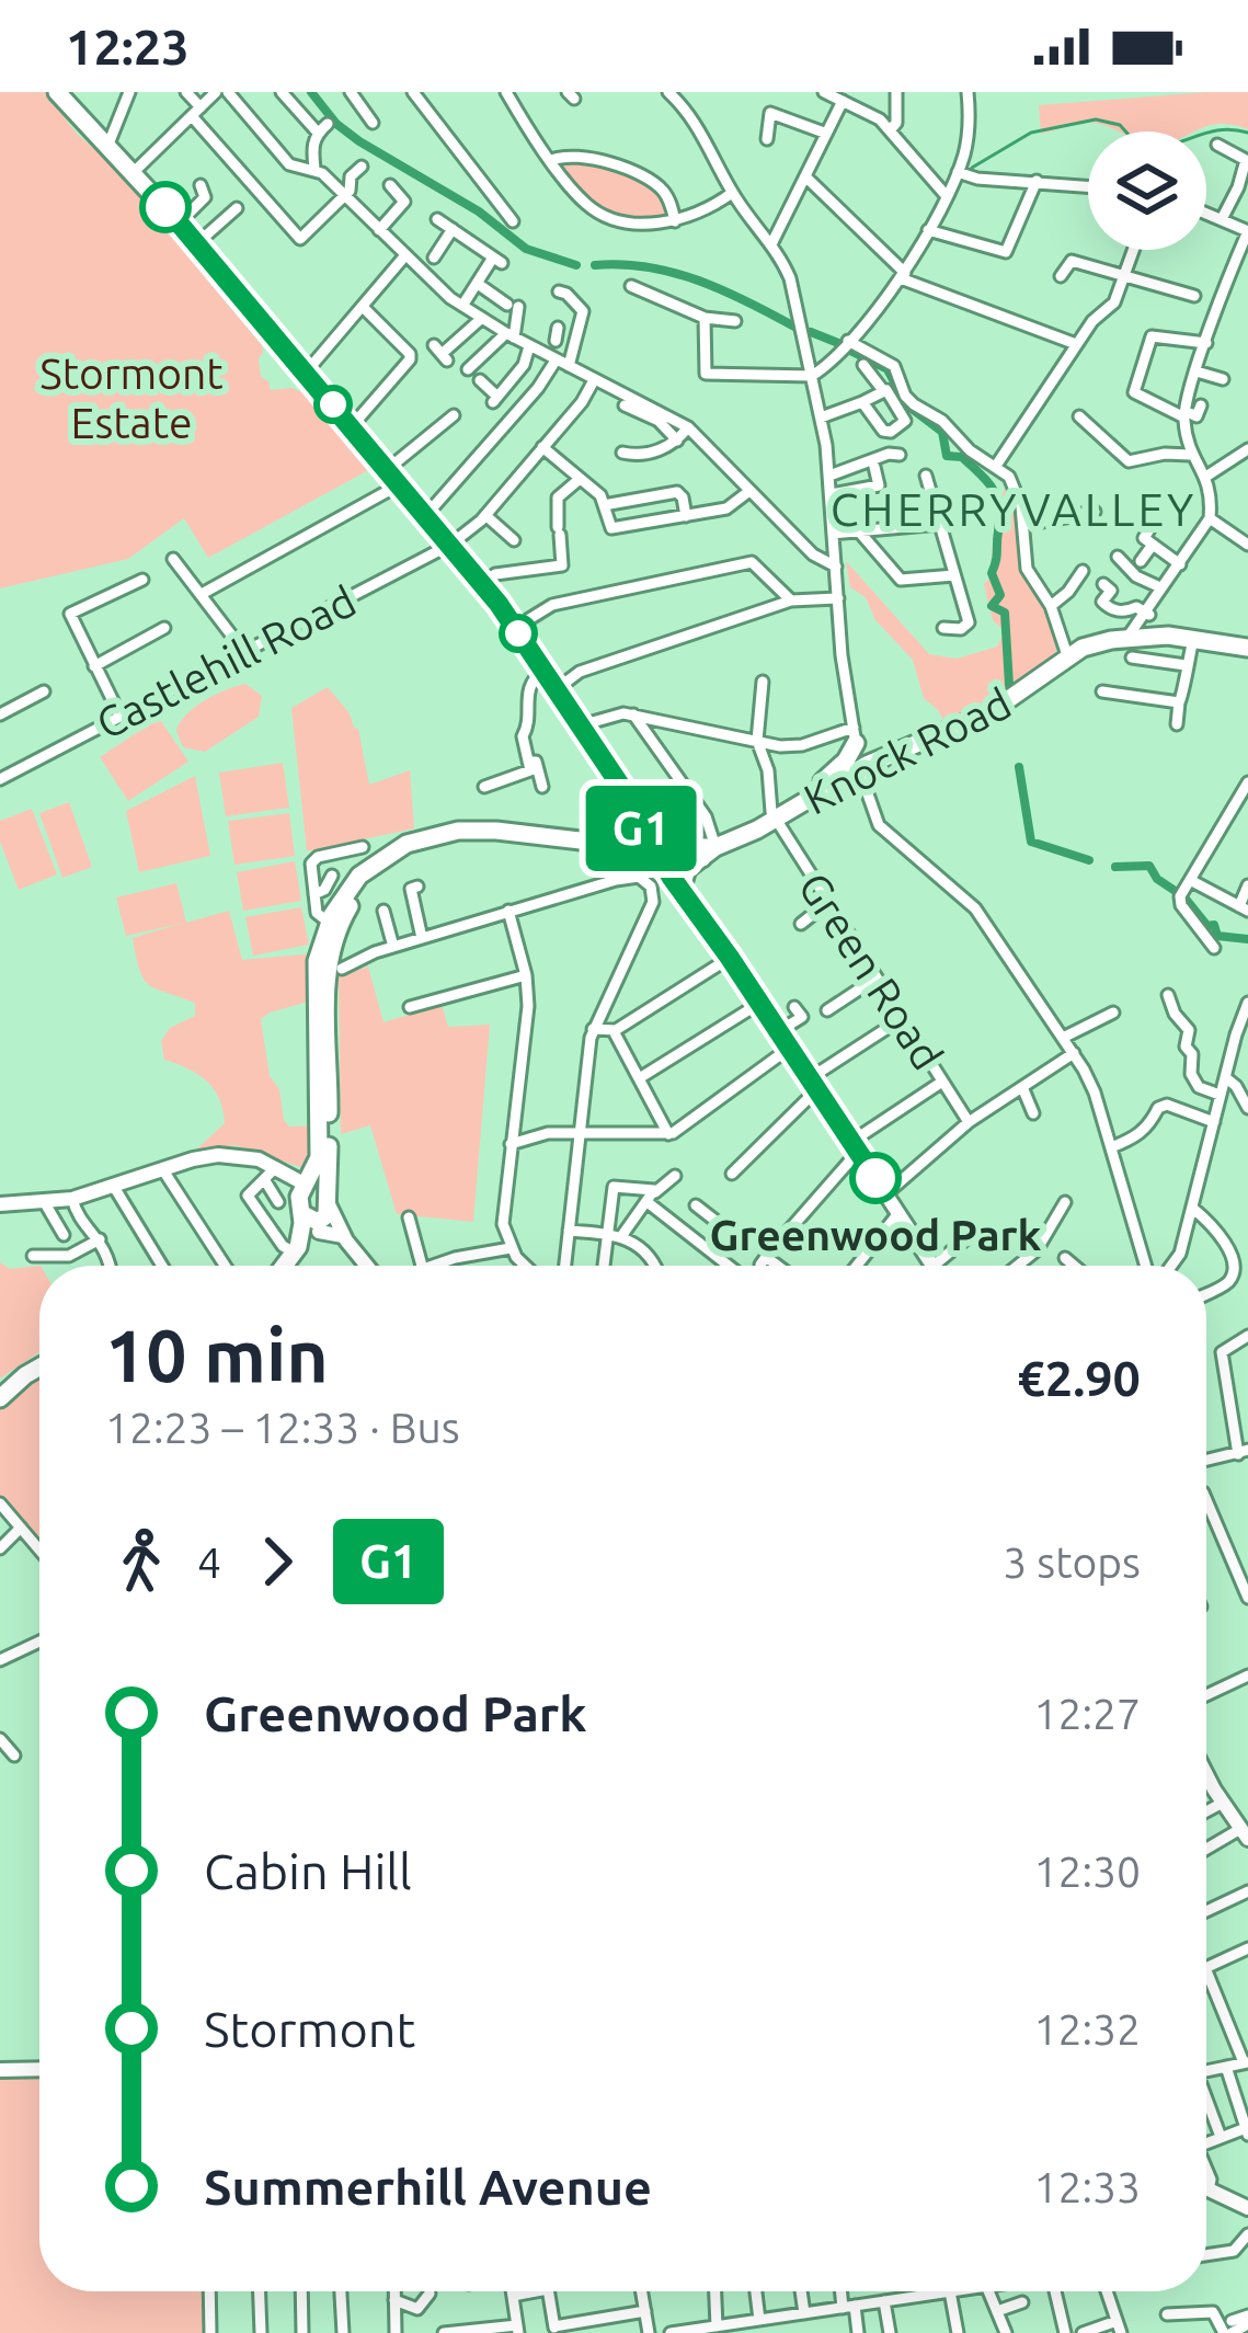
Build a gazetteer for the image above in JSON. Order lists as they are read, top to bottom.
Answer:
{
  "streets": {
    "highway": ["Knock Road"],
    "street": ["Castlehill Road", "Green Road"]
  },
  "crossings": [
    ["Knock Road", "Green Road"]
  ],
  "districts": ["CHERRYVALLEY"],
  "parks": ["Stormont Estate"],
  "places": ["Greenwood Park"],
  "lines": ["bus line G1"],
  "page": {
    "status": "12:23",
    "on_map": "G1",
    "heading": ["10 min", "12:23 – 12:33 · Bus", "€2.90"],
    "legs": ["4", "G1", "3 stops"],
    "list": [
      {
        "name": "Greenwood Park",
        "value": "12:27"
      },
      {
        "name": "Cabin Hill",
        "value": "12:30"
      },
      {
        "name": "Stormont",
        "value": "12:32"
      },
      {
        "name": "Summerhill Avenue",
        "value": "12:33"
      }
    ]
  }
}
